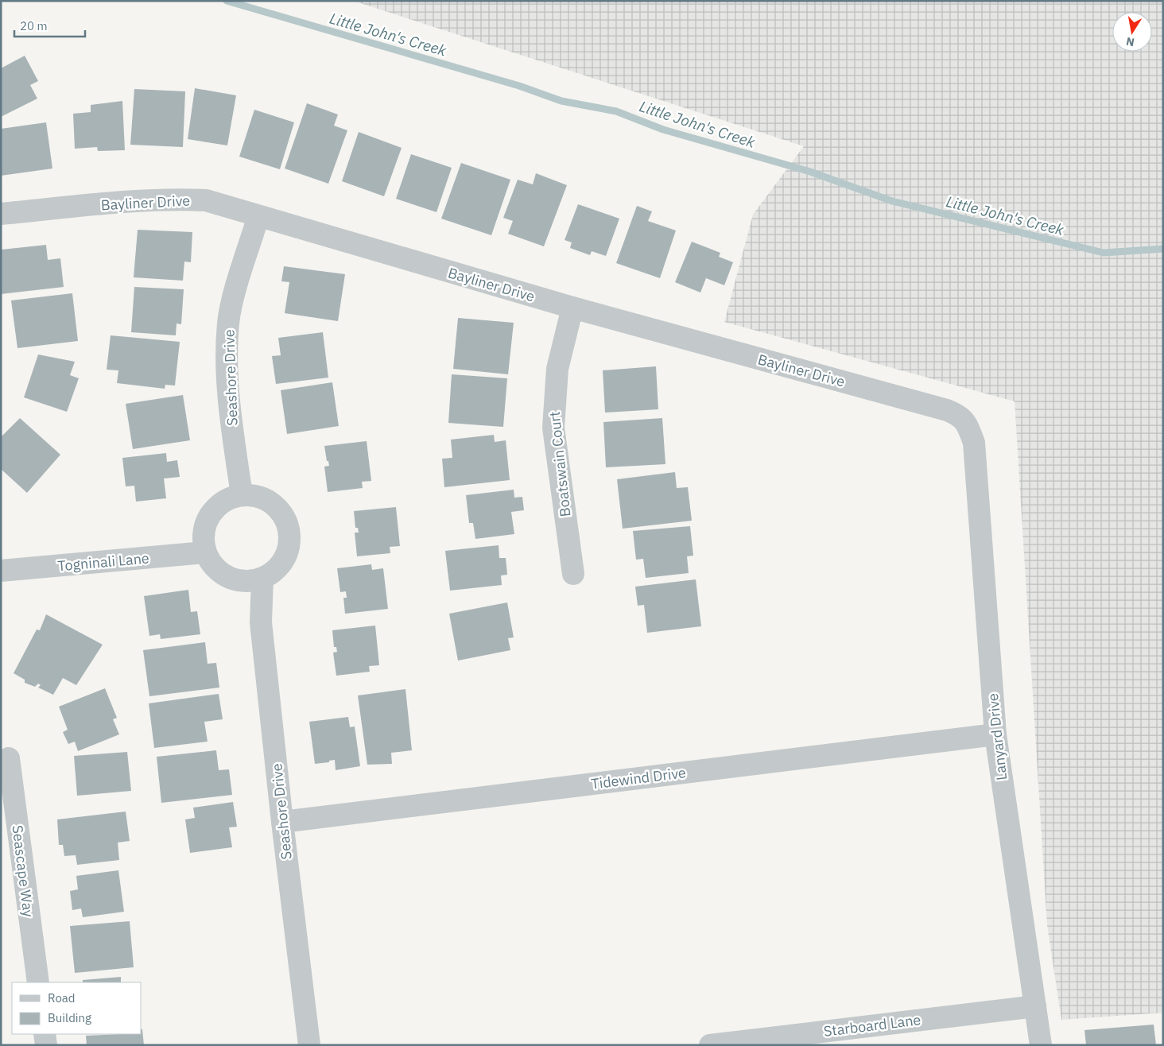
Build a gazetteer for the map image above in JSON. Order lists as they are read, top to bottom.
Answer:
{
  "streets": {
    "street": [
      "Bayliner Drive",
      "Seashore Drive",
      "Boatswain Court",
      "Togninali Lane",
      "Lanyard Drive",
      "Tidewind Drive",
      "Seascape Way",
      "Starboard Lane"
    ]
  },
  "crossings": [
    ["Bayliner Drive", "Seashore Drive"],
    ["Bayliner Drive", "Boatswain Court"],
    ["Bayliner Drive", "Lanyard Drive"],
    ["Seashore Drive", "Togninali Lane"],
    ["Seashore Drive", "Tidewind Drive"],
    ["Lanyard Drive", "Tidewind Drive"],
    ["Lanyard Drive", "Starboard Lane"]
  ],
  "water": ["Little John's Creek"],
  "legend": ["Road", "Building"],
  "scale_bar": "20 m",
  "north": "bottom"
}
